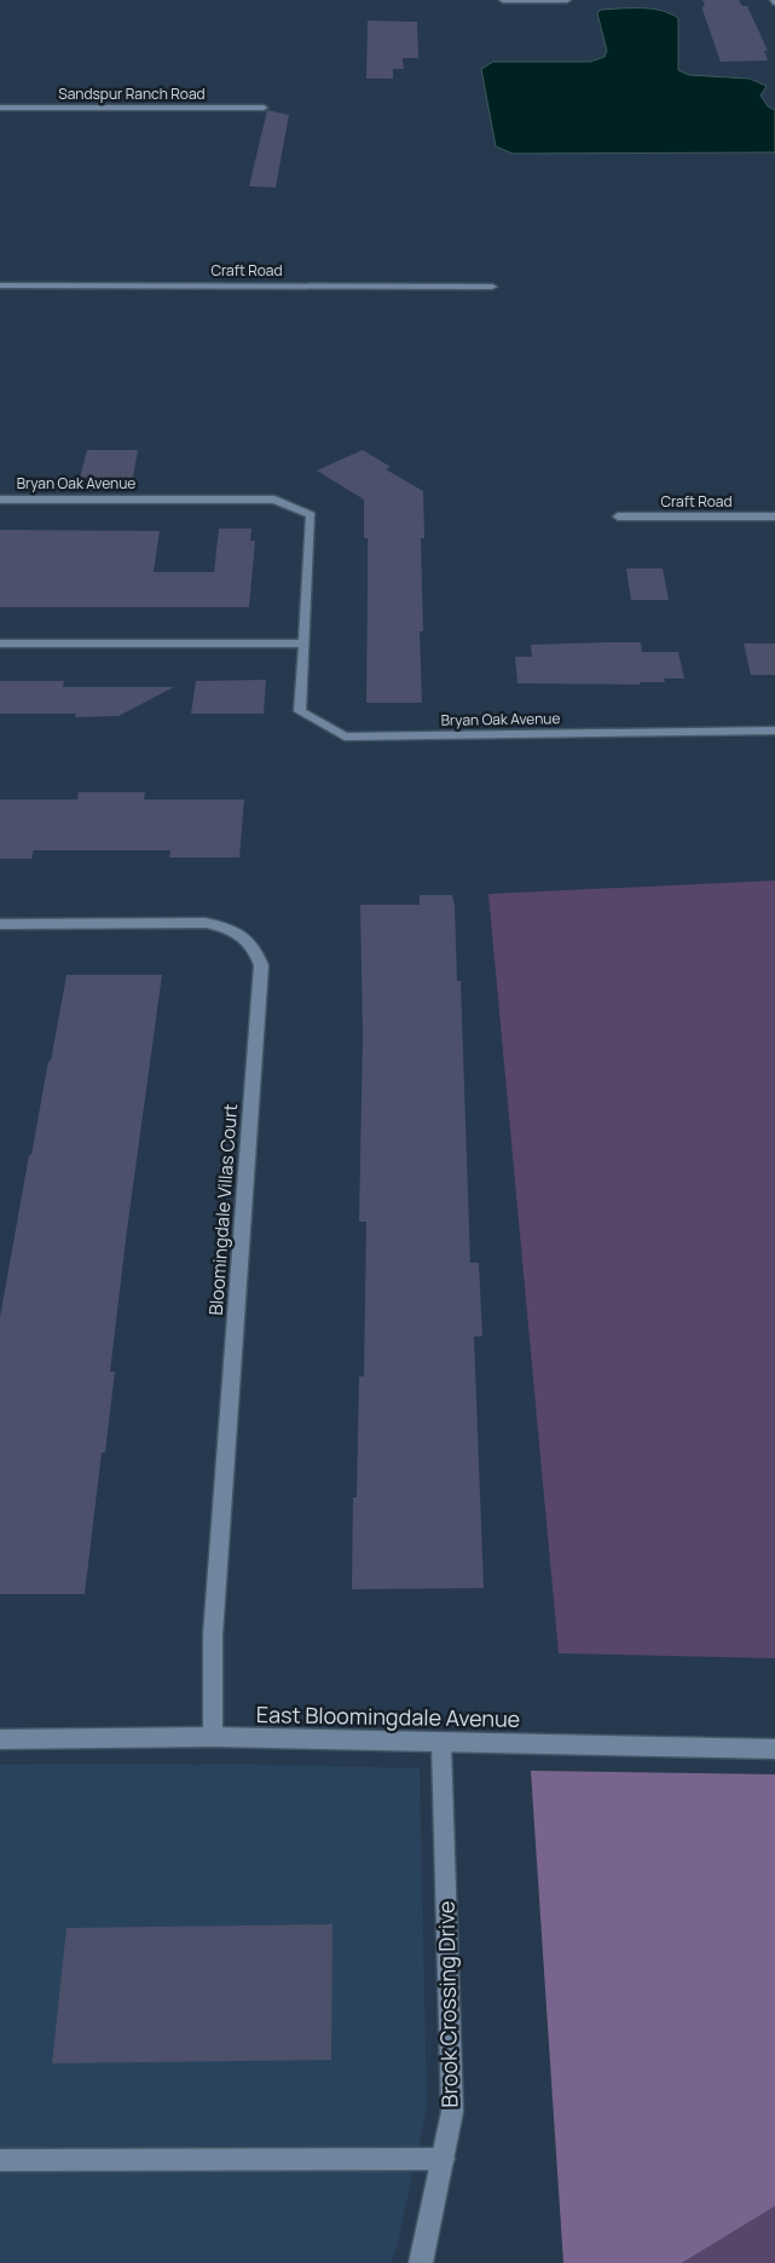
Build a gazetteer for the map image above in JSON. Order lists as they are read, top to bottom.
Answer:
{
  "streets": {
    "street": [
      "Sandspur Ranch Road",
      "Craft Road",
      "Bryan Oak Avenue",
      "Bloomingdale Villas Court",
      "East Bloomingdale Avenue",
      "Brook Crossing Drive"
    ]
  },
  "crossings": [
    ["Bloomingdale Villas Court", "East Bloomingdale Avenue"],
    ["East Bloomingdale Avenue", "Brook Crossing Drive"]
  ]
}
